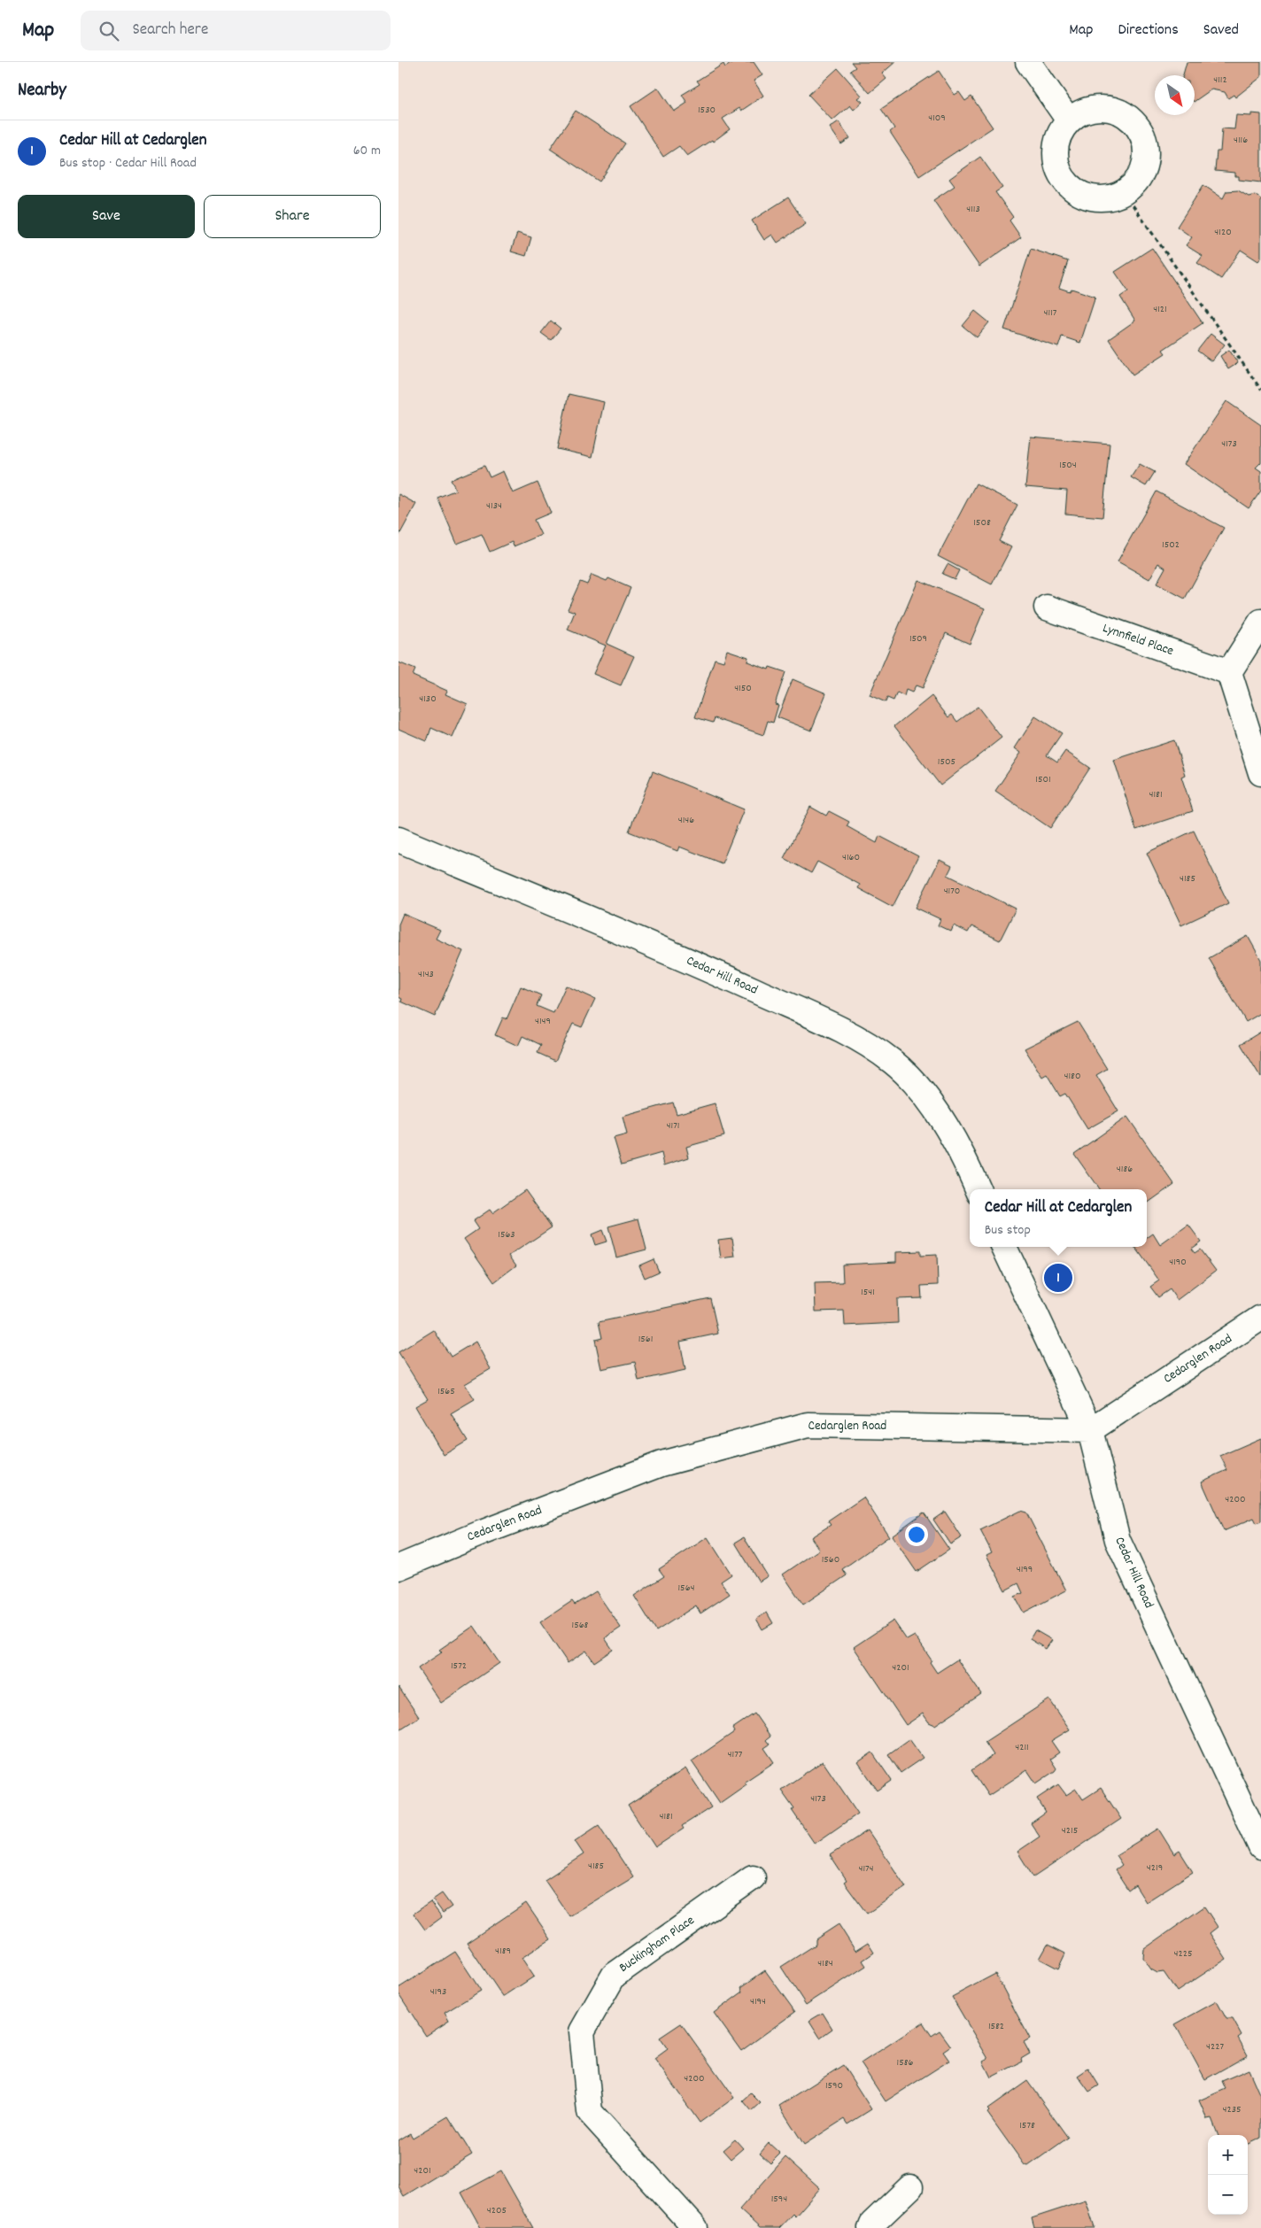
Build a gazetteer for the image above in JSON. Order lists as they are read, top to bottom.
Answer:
{
  "streets": {
    "street": [
      "Lynnfield Place",
      "Cedar Hill Road",
      "Cedarglen Road",
      "Buckingham Place"
    ]
  },
  "crossings": [
    ["Cedar Hill Road", "Cedarglen Road"]
  ],
  "house_numbers": [
    "4112",
    "1530",
    "4109",
    "4116",
    "4113",
    "4120",
    "4121",
    "4117",
    "4173",
    "1504",
    "4134",
    "1508",
    "1502",
    "1509",
    "4150",
    "4130",
    "1505",
    "1501",
    "4181",
    "4146",
    "4160",
    "4185",
    "4170",
    "4143",
    "4149",
    "4180",
    "4171",
    "4186",
    "1563",
    "4190",
    "1541",
    "1561",
    "1565",
    "4200",
    "1560",
    "4199",
    "1564",
    "1568",
    "1572",
    "4201",
    "4211",
    "4177",
    "4173",
    "4181",
    "4215",
    "4185",
    "4219",
    "4174",
    "4189",
    "4225",
    "4184",
    "4193",
    "4194",
    "1582",
    "4227",
    "1586",
    "4200",
    "1590",
    "4235",
    "1578",
    "4201",
    "1594",
    "4205"
  ],
  "north": "bottom right",
  "page": {
    "header": "Map",
    "search": "Search here",
    "nav": ["Map", "Directions", "Saved"],
    "heading": "Nearby",
    "list": [
      {
        "mark": "1",
        "name": "Cedar Hill at Cedarglen",
        "note": "Bus stop · Cedar Hill Road",
        "value": "60 m"
      }
    ],
    "buttons": ["Save", "Share"],
    "popup": ["Cedar Hill at Cedarglen", "Bus stop"],
    "pins": "1",
    "map_buttons": ["+", "−"]
  }
}
